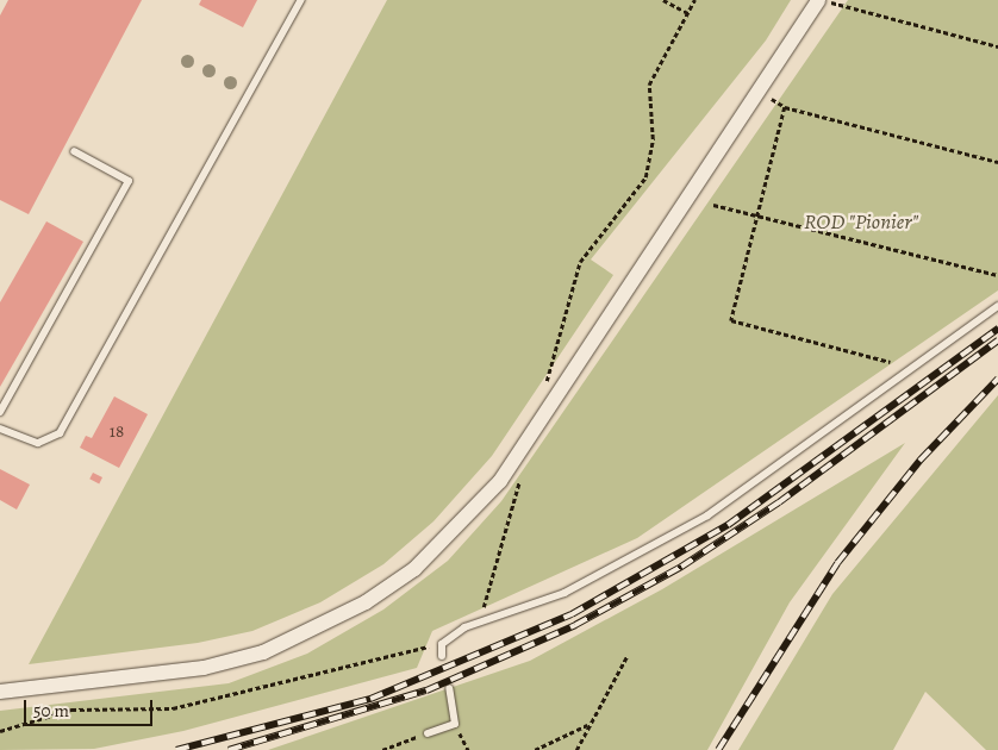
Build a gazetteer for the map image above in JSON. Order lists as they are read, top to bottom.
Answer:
{
  "parks": ["ROD \"Pionier\""],
  "house_numbers": ["18"],
  "scale_bar": "50 m"
}
